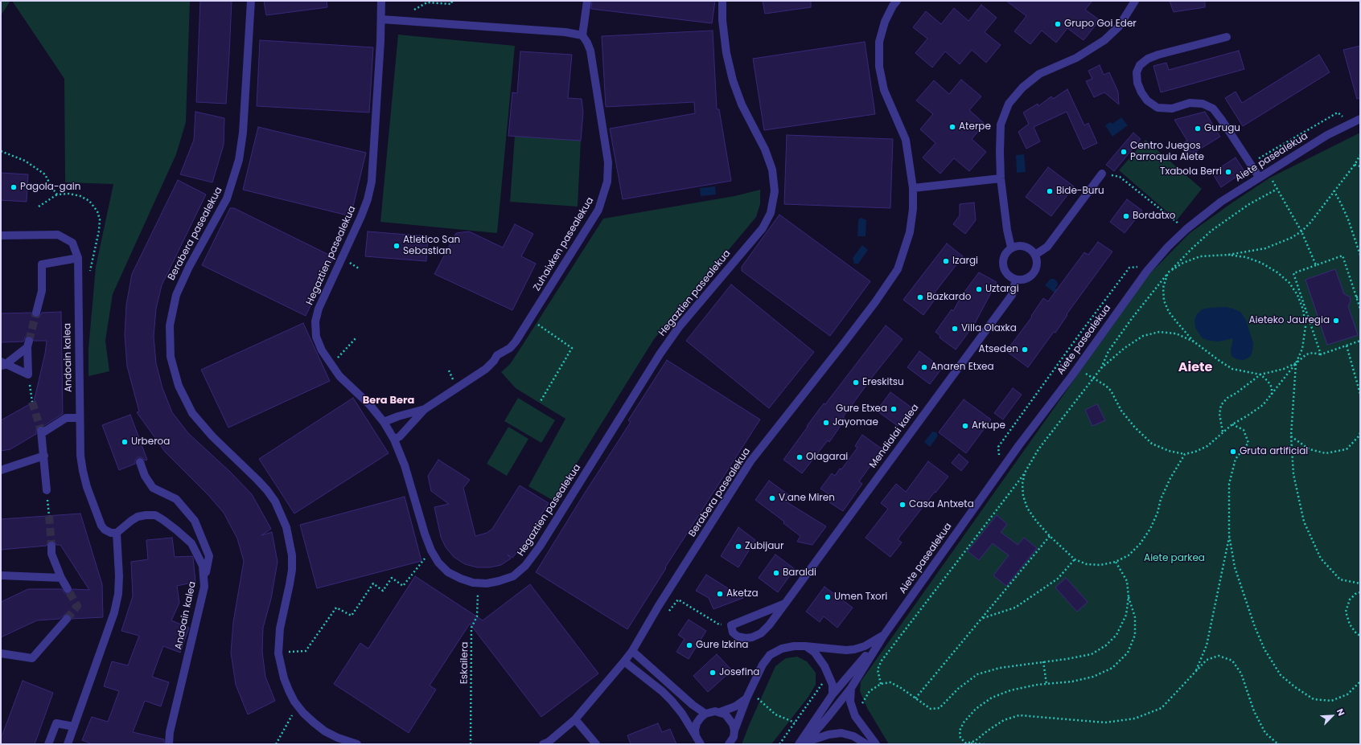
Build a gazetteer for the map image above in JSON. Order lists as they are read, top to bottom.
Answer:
{
  "streets": {
    "street": [
      "Aiete pasealekua",
      "Berabera pasealekua",
      "Zuhaixken pasealekua",
      "Hegaztien pasealekua",
      "Andoain kalea",
      "Mendialai kalea"
    ],
    "path": ["Eskailera"]
  },
  "crossings": [
    ["Zuhaixken pasealekua", "Hegaztien pasealekua"],
    ["Hegaztien pasealekua", "Eskailera"]
  ],
  "districts": ["Aiete", "Bera Bera"],
  "parks": ["Aiete parkea"],
  "places": [
    "Grupo Goi Eder",
    "Aterpe",
    "Gurugu",
    "Centro Juegos Parroquia Aiete",
    "Txabola Berri",
    "Pagola-gain",
    "Bide-Buru",
    "Bordatxo",
    "Atletico San Sebastian",
    "Izargi",
    "Uztargi",
    "Bazkardo",
    "Aieteko Jauregia",
    "Villa Olaxka",
    "Atseden",
    "Anaren Etxea",
    "Ereskitsu",
    "Gure Etxea",
    "Jayomae",
    "Arkupe",
    "Urberoa",
    "Gruta artificial",
    "Olagarai",
    "V.ane Miren",
    "Casa Antxeta",
    "Zubijaur",
    "Baraldi",
    "Aketza",
    "Umen Txori",
    "Gure Izkina",
    "Josefina"
  ],
  "north": "top right"
}
